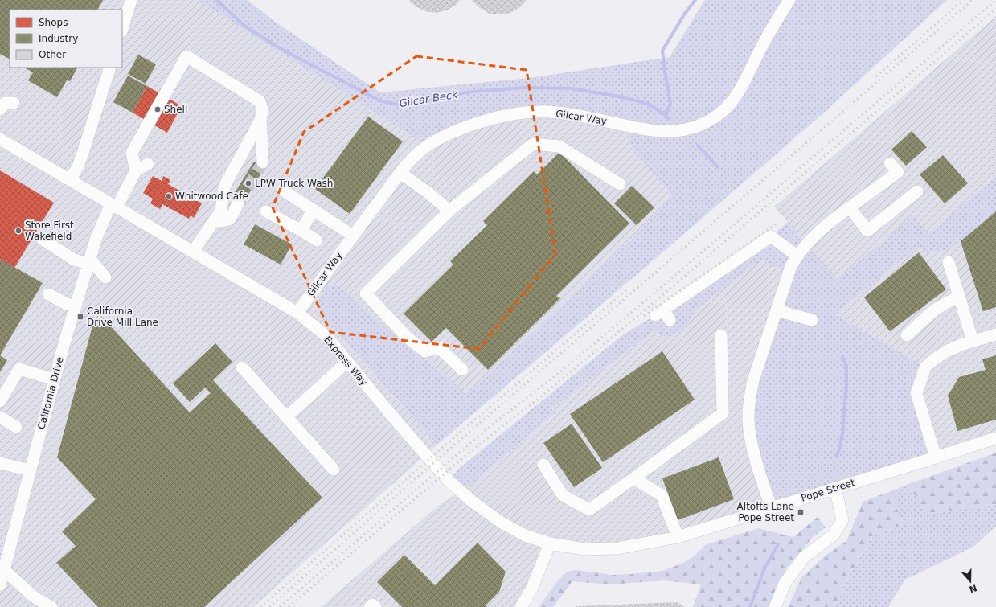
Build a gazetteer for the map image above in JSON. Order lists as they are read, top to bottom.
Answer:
{
  "streets": {
    "street": [
      "Gilcar Way",
      "Express Way",
      "California Drive",
      "Pope Street"
    ]
  },
  "crossings": [
    ["Gilcar Way", "Express Way"],
    ["Express Way", "California Drive"],
    ["Express Way", "Pope Street"]
  ],
  "water": ["Gilcar Beck"],
  "places": {
    "other": [
      "Shell",
      "LPW Truck Wash",
      "Whitwood Cafe",
      "Store First Wakefield"
    ],
    "transit": ["California Drive Mill Lane", "Altofts Lane Pope Street"]
  },
  "legend": ["Shops", "Industry", "Other"],
  "north": "bottom"
}
